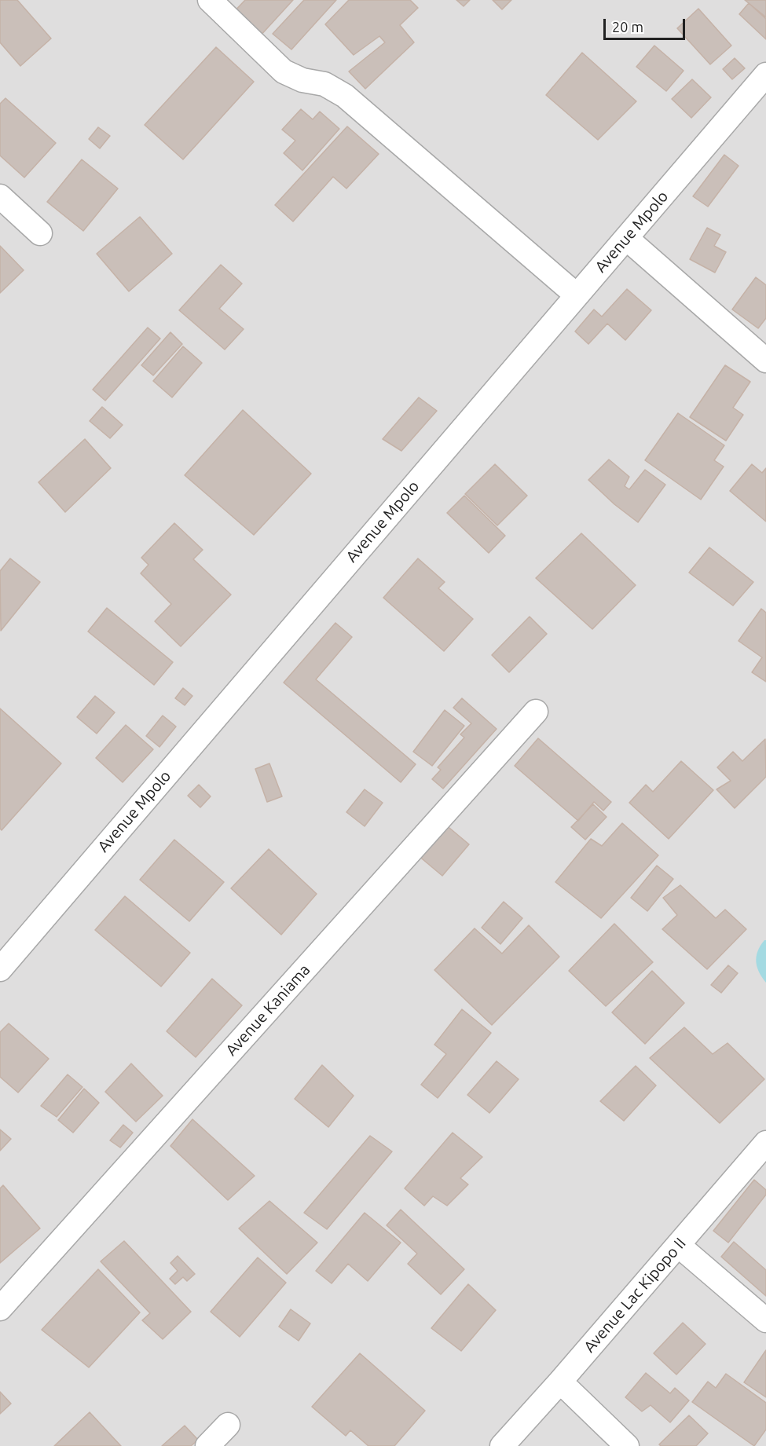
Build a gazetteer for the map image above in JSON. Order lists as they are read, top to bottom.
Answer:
{
  "streets": {
    "street": ["Avenue Mpolo", "Avenue Kaniama", "Avenue Lac Kipopo II"]
  },
  "scale_bar": "20 m"
}
